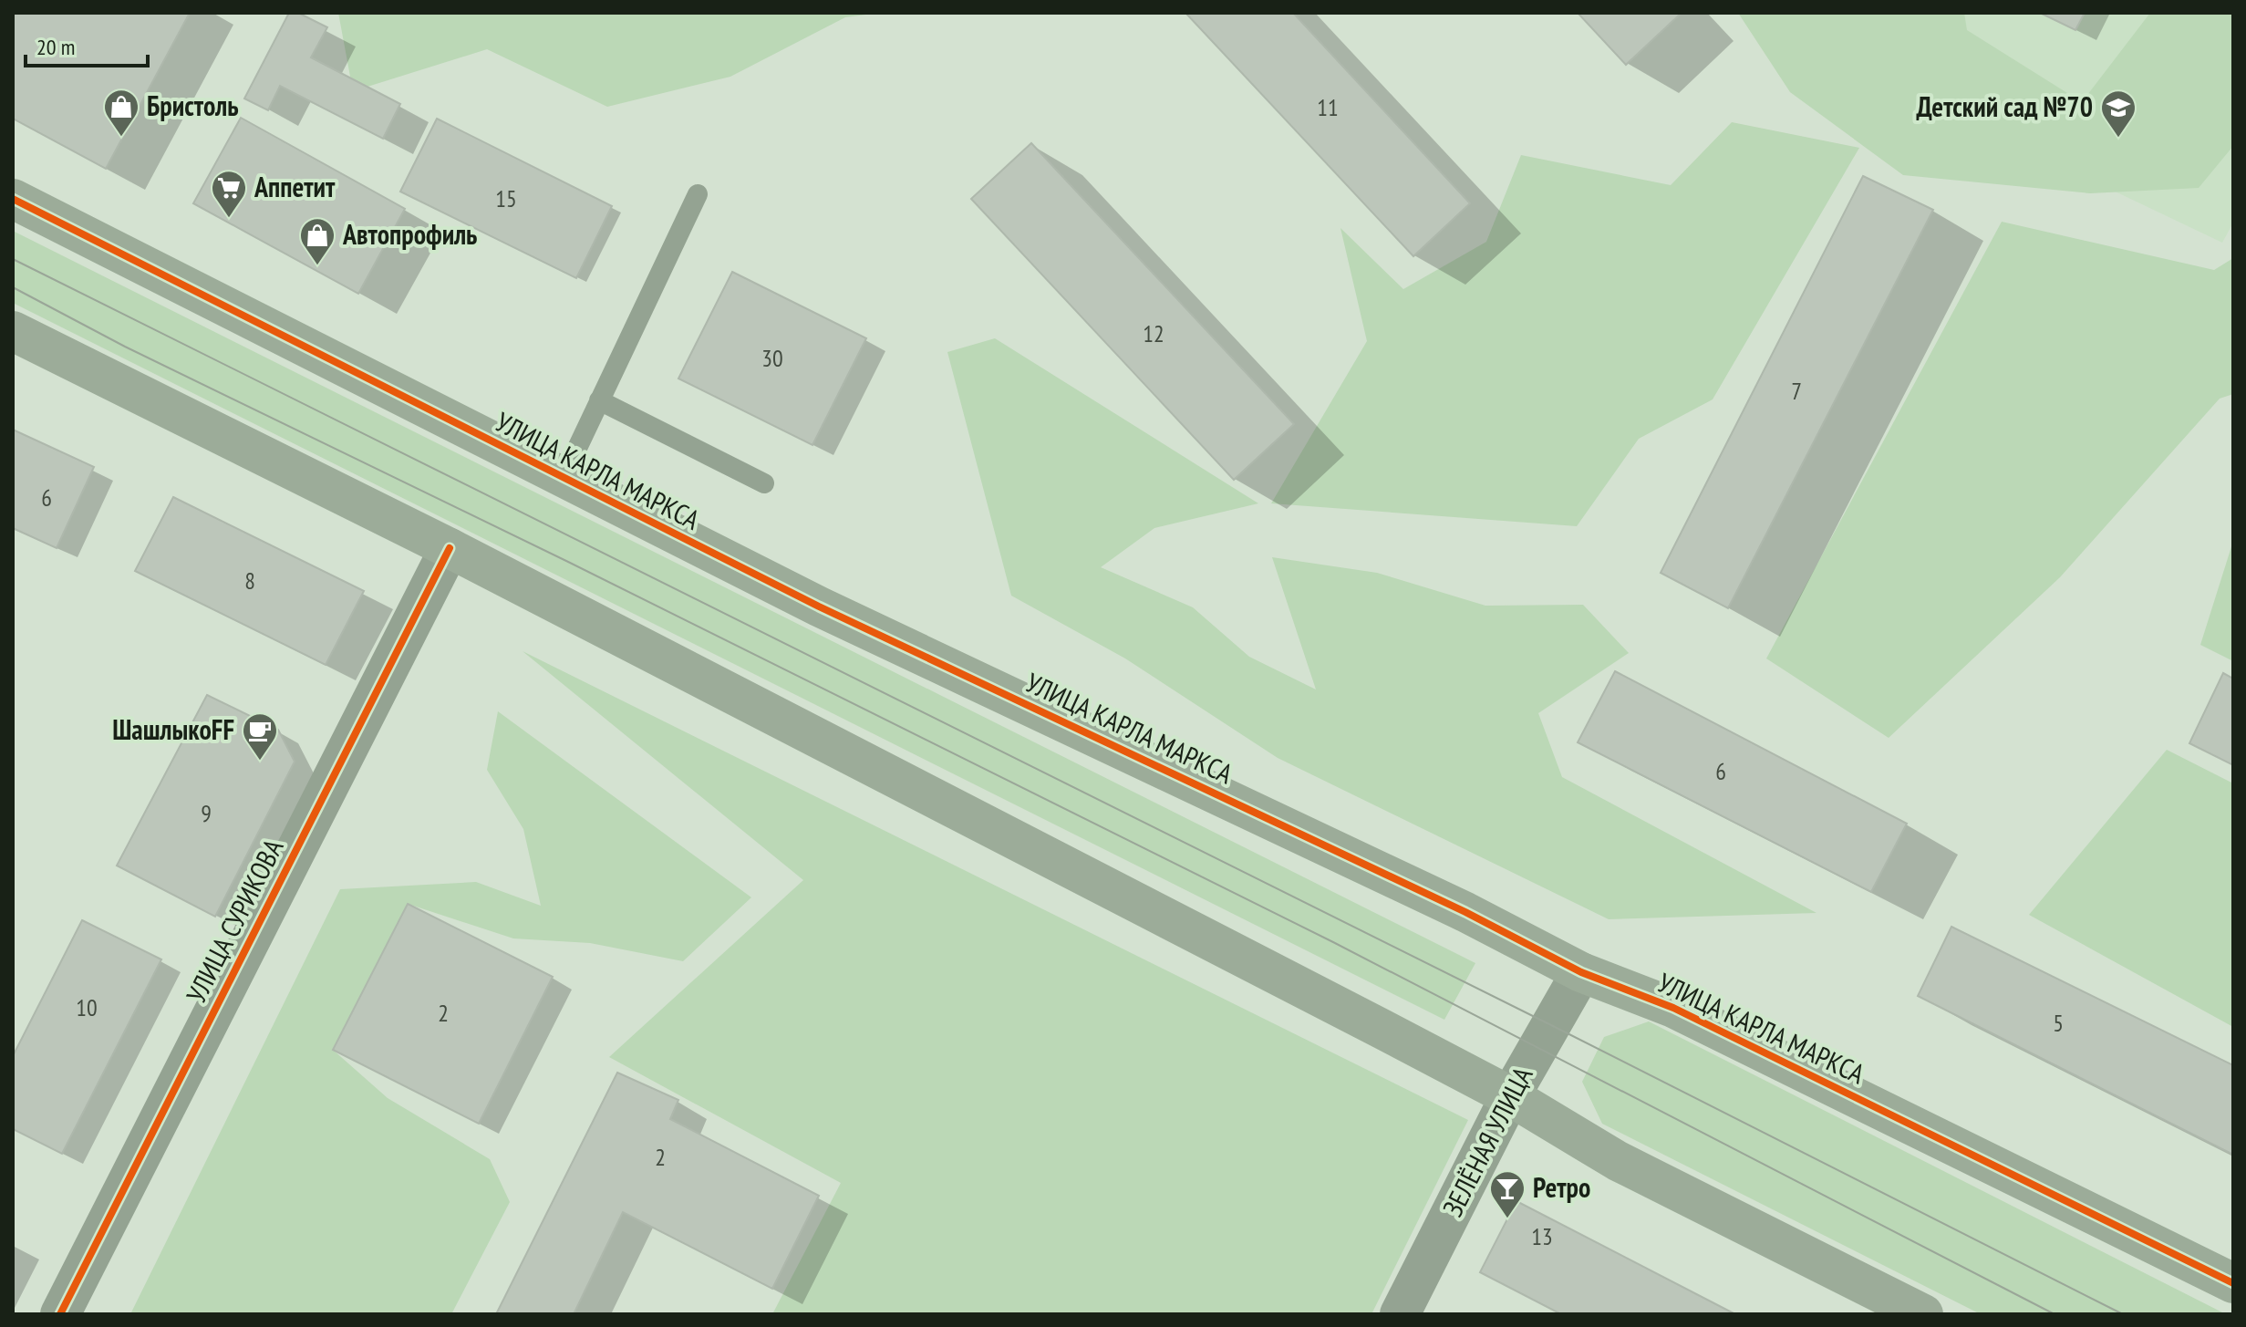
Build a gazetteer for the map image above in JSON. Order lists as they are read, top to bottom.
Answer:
{
  "streets": {
    "street": ["УЛИЦА КАРЛА МАРКСА", "УЛИЦА СУРИКОВА", "ЗЕЛЁНАЯ УЛИЦА"]
  },
  "crossings": [
    ["УЛИЦА КАРЛА МАРКСА", "ЗЕЛЁНАЯ УЛИЦА"]
  ],
  "places": {
    "shop": ["Бристоль", "Автопрофиль"],
    "school or university": ["Детский сад №70"],
    "supermarket": ["Аппетит"],
    "cafe": ["ШашлыкoFF"],
    "bar": ["Ретро"]
  },
  "house_numbers": [
    "11",
    "15",
    "12",
    "30",
    "7",
    "6",
    "8",
    "6",
    "9",
    "10",
    "2",
    "5",
    "2",
    "13"
  ],
  "scale_bar": "20 m"
}
